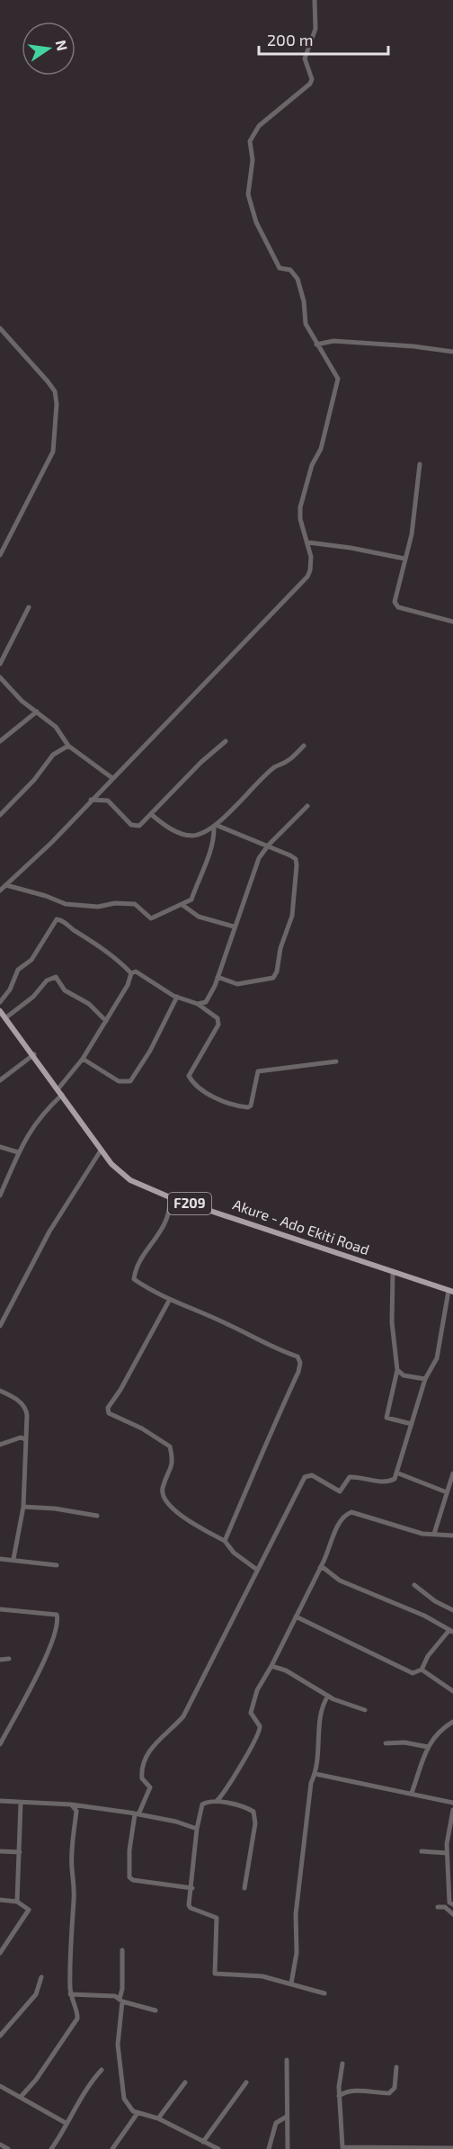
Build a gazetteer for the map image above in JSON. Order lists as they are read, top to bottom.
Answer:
{
  "streets": {
    "main road": ["F209", "Akure - Ado Ekiti Road"]
  },
  "scale_bar": "200 m",
  "north": "right"
}
